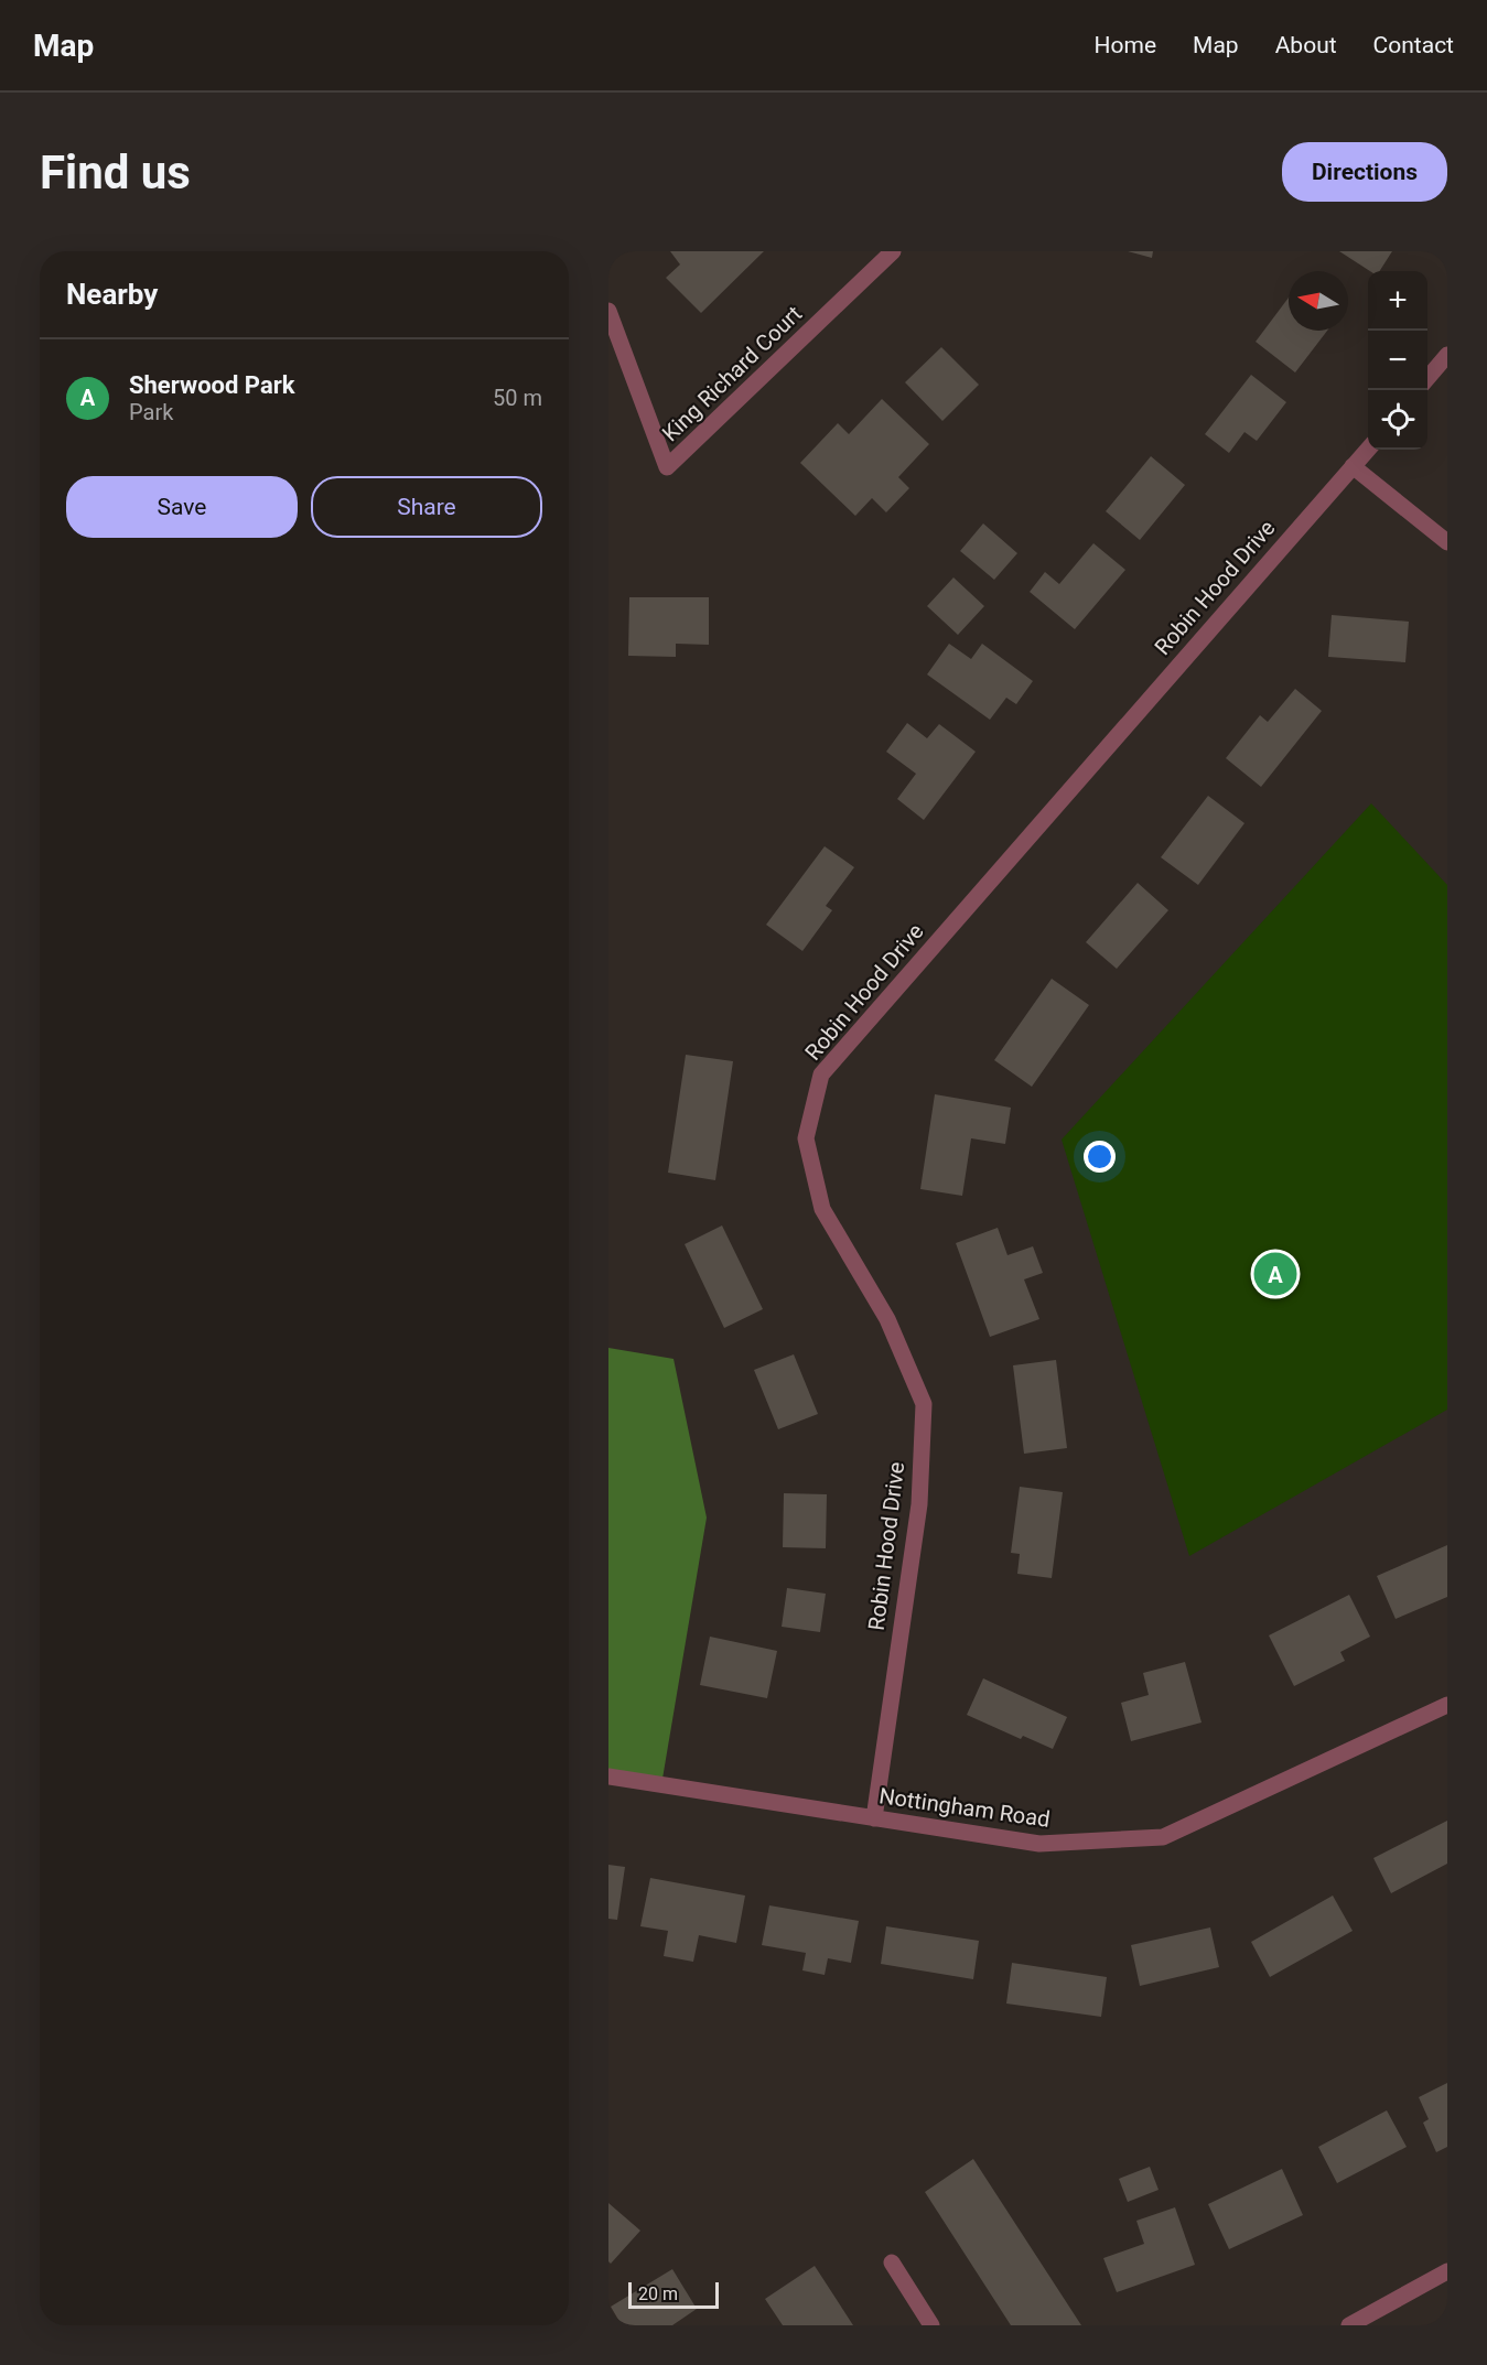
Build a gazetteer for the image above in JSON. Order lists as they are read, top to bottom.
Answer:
{
  "streets": {
    "street": ["King Richard Court", "Robin Hood Drive", "Nottingham Road"]
  },
  "crossings": [
    ["Robin Hood Drive", "Nottingham Road"]
  ],
  "scale_bar": "20 m",
  "north": "left",
  "page": {
    "header": "Map",
    "nav": [
      "Home",
      "Map",
      "About",
      "Contact"
    ],
    "buttons": [
      "Directions",
      ["Save", "Share"]
    ],
    "title": "Find us",
    "heading": "Nearby",
    "map_buttons": ["+", "−"],
    "list": [
      {
        "mark": "A",
        "name": "Sherwood Park",
        "note": "Park",
        "value": "50 m"
      }
    ],
    "pins": "A",
    "scale": "20 m"
  }
}
